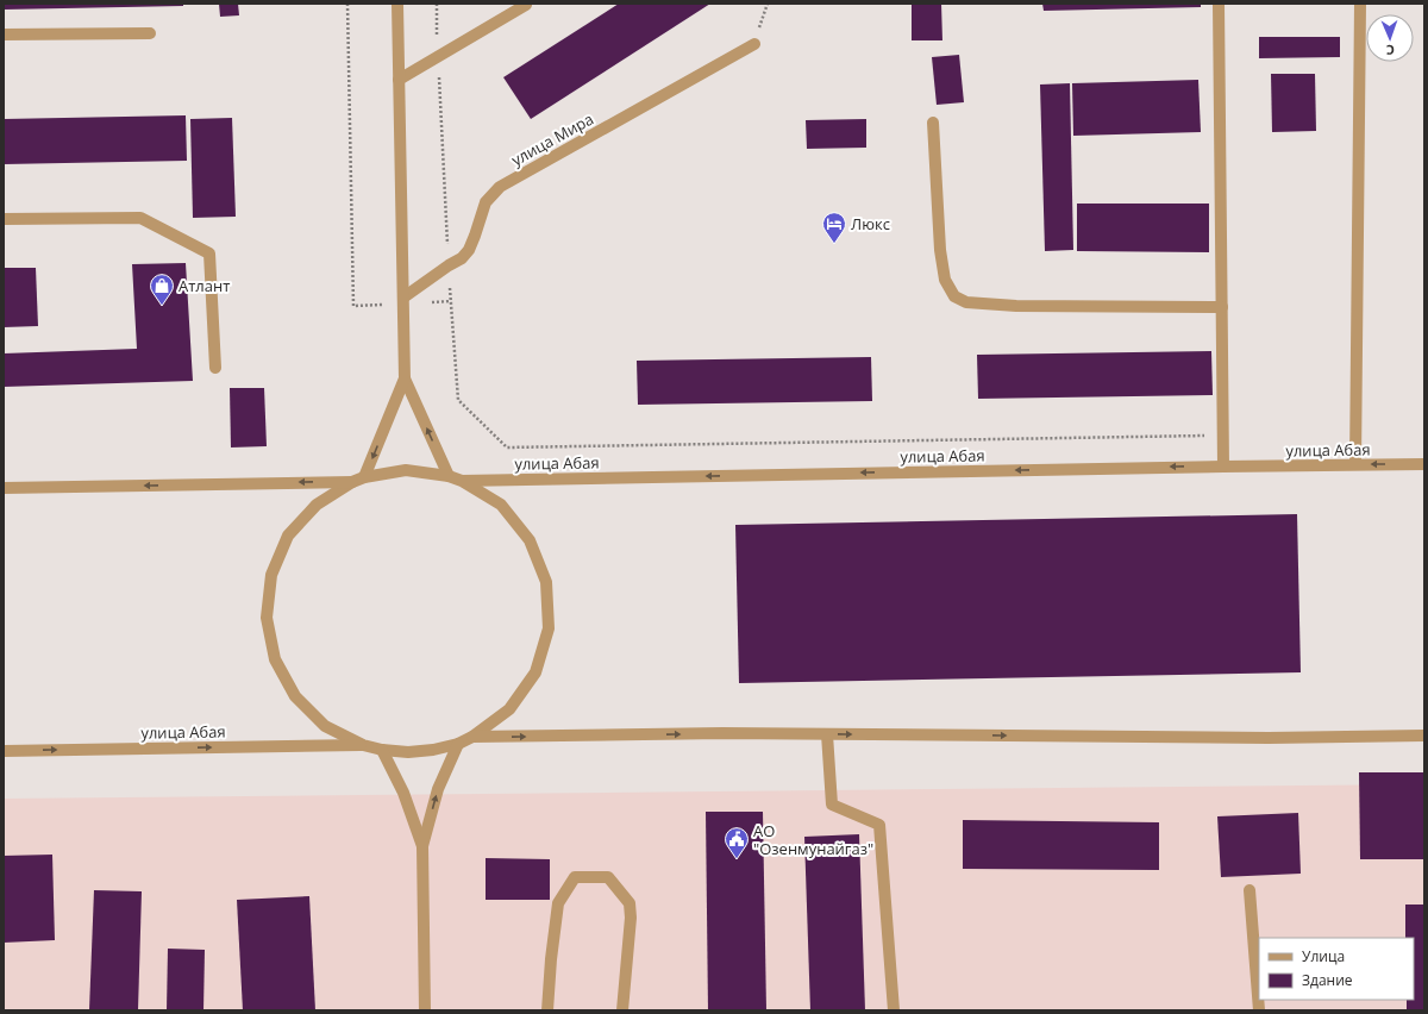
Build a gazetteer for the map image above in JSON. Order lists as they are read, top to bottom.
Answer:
{
  "streets": {
    "street": ["улица Мира", "улица Абая"]
  },
  "places": {
    "hotel": ["Люкс"],
    "shop": ["Атлант"],
    "public building": ["АО \"Озенмунайгаз\""]
  },
  "legend": ["Улица", "Здание"],
  "north": "bottom"
}
